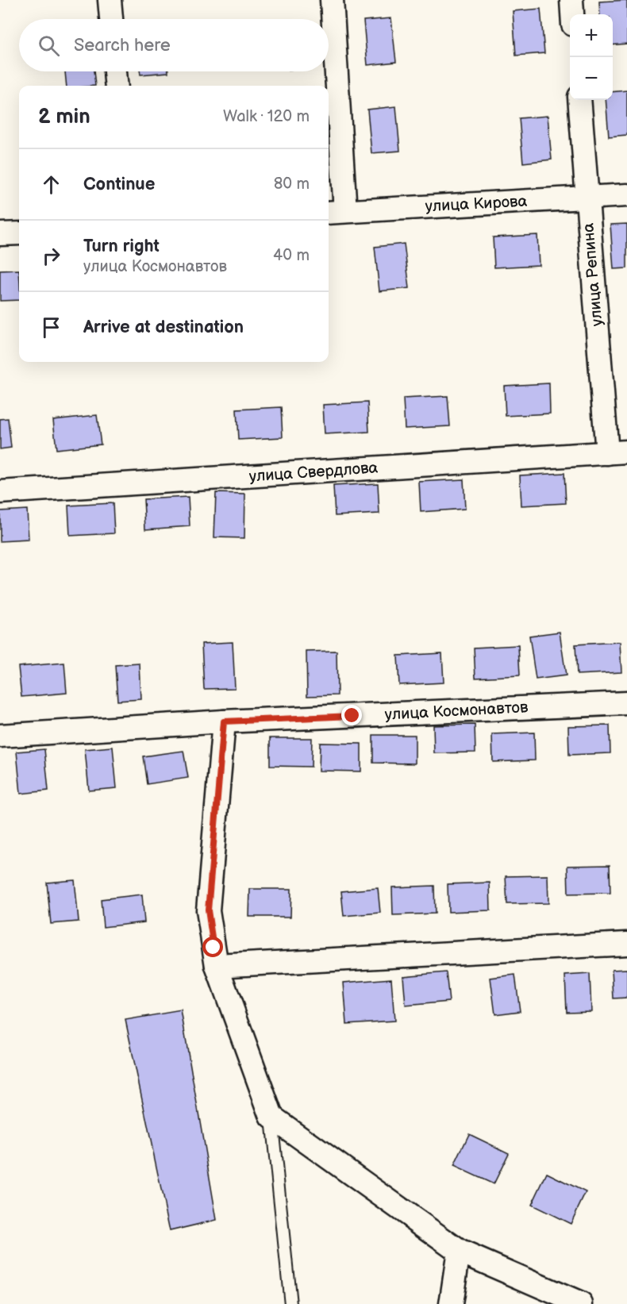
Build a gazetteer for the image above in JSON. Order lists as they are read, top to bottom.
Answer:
{
  "streets": {
    "street": [
      "улица Кирова",
      "улица Репина",
      "улица Свердлова",
      "улица Космонавтов"
    ]
  },
  "crossings": [
    ["улица Кирова", "улица Репина"],
    ["улица Репина", "улица Свердлова"]
  ],
  "page": {
    "map_buttons": ["+", "−"],
    "search": "Search here",
    "heading": ["2 min", "Walk · 120 m"],
    "list": [
      ["Continue", "80 m"],
      ["Turn right", "улица Космонавтов", "40 m"],
      "Arrive at destination"
    ]
  }
}
